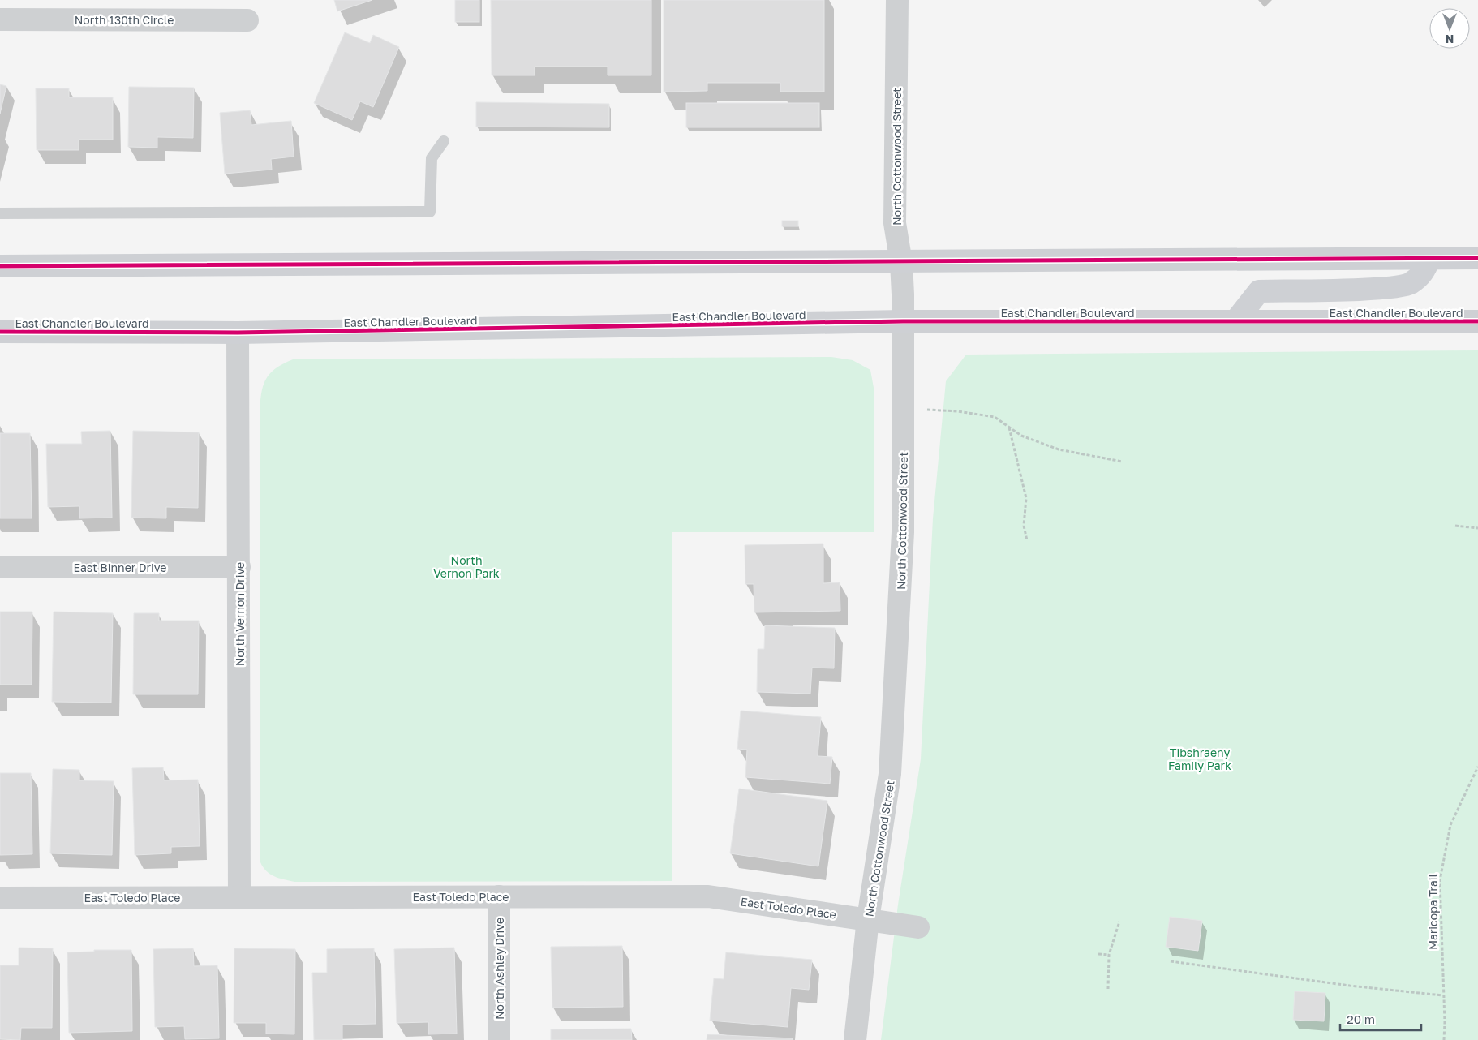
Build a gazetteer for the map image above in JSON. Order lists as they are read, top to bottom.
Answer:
{
  "streets": {
    "main road": ["East Chandler Boulevard"],
    "street": [
      "North 130th Circle",
      "North Cottonwood Street",
      "East Binner Drive",
      "North Vernon Drive",
      "East Toledo Place",
      "North Ashley Drive"
    ],
    "path": ["Maricopa Trail"]
  },
  "crossings": [
    ["North Cottonwood Street", "East Chandler Boulevard"],
    ["North Cottonwood Street", "East Toledo Place"],
    ["East Chandler Boulevard", "North Vernon Drive"],
    ["East Binner Drive", "North Vernon Drive"],
    ["North Vernon Drive", "East Toledo Place"],
    ["East Toledo Place", "North Ashley Drive"]
  ],
  "parks": ["North Vernon Park", "Tibshraeny Family Park"],
  "scale_bar": "20 m",
  "north": "bottom"
}
